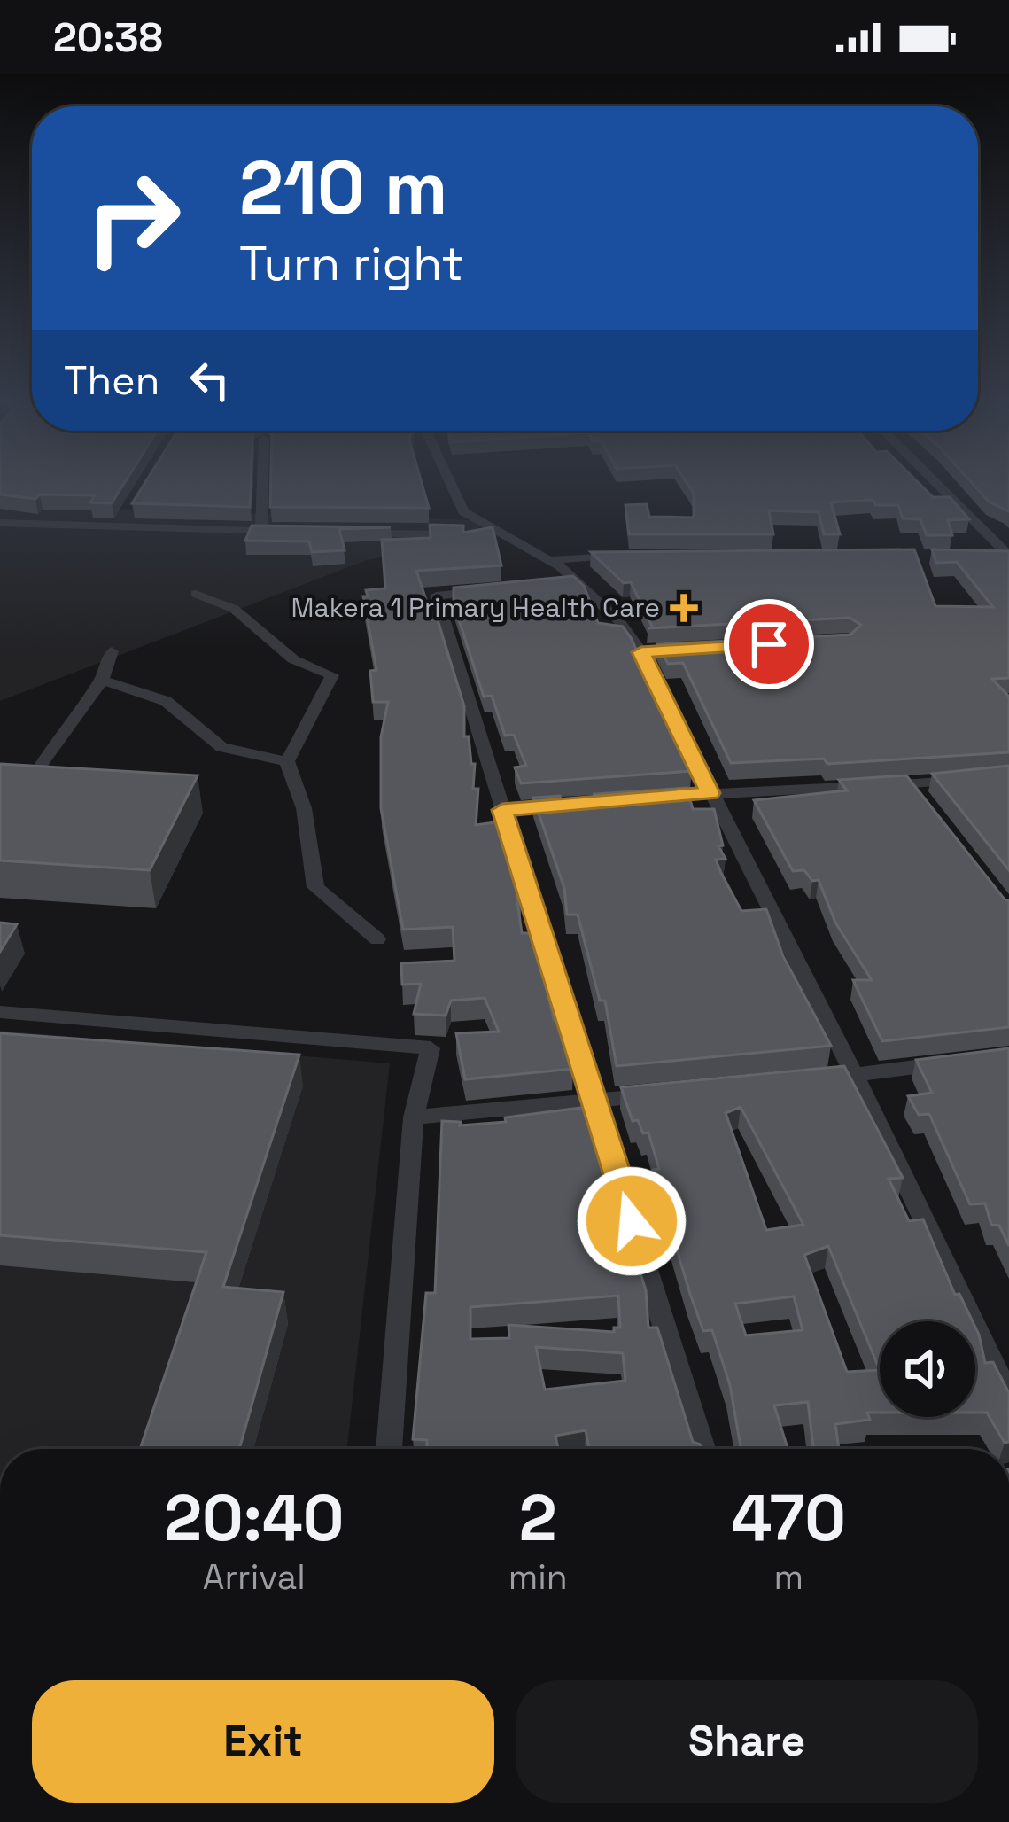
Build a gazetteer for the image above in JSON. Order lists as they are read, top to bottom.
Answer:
{
  "places": {
    "health": ["Makera 1 Primary Health Care"]
  },
  "page": {
    "status": "20:38",
    "turn": ["210 m", "Turn right"],
    "then": "Then",
    "eta": [
      "20:40",
      "Arrival",
      "2",
      "min",
      "470",
      "m"
    ],
    "buttons": ["Exit", "Share"]
  }
}
